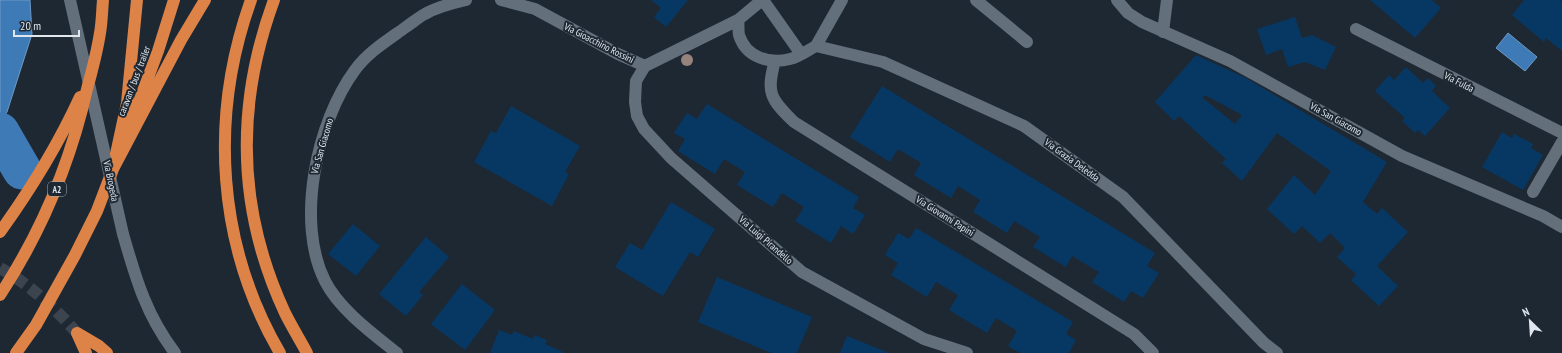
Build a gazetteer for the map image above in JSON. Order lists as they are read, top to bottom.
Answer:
{
  "streets": {
    "highway": ["caravan / bus / trailer", "A2"],
    "street": [
      "Via Gioacchino Rossini",
      "Via Fulda",
      "Via San Giacomo",
      "Via Grazia Deledda",
      "Via Brogeda",
      "Via Giovanni Papini",
      "Via Luigi Pirandello"
    ]
  },
  "crossings": [
    ["Via Gioacchino Rossini", "Via Luigi Pirandello"]
  ],
  "scale_bar": "20 m",
  "north": "top left"
}
